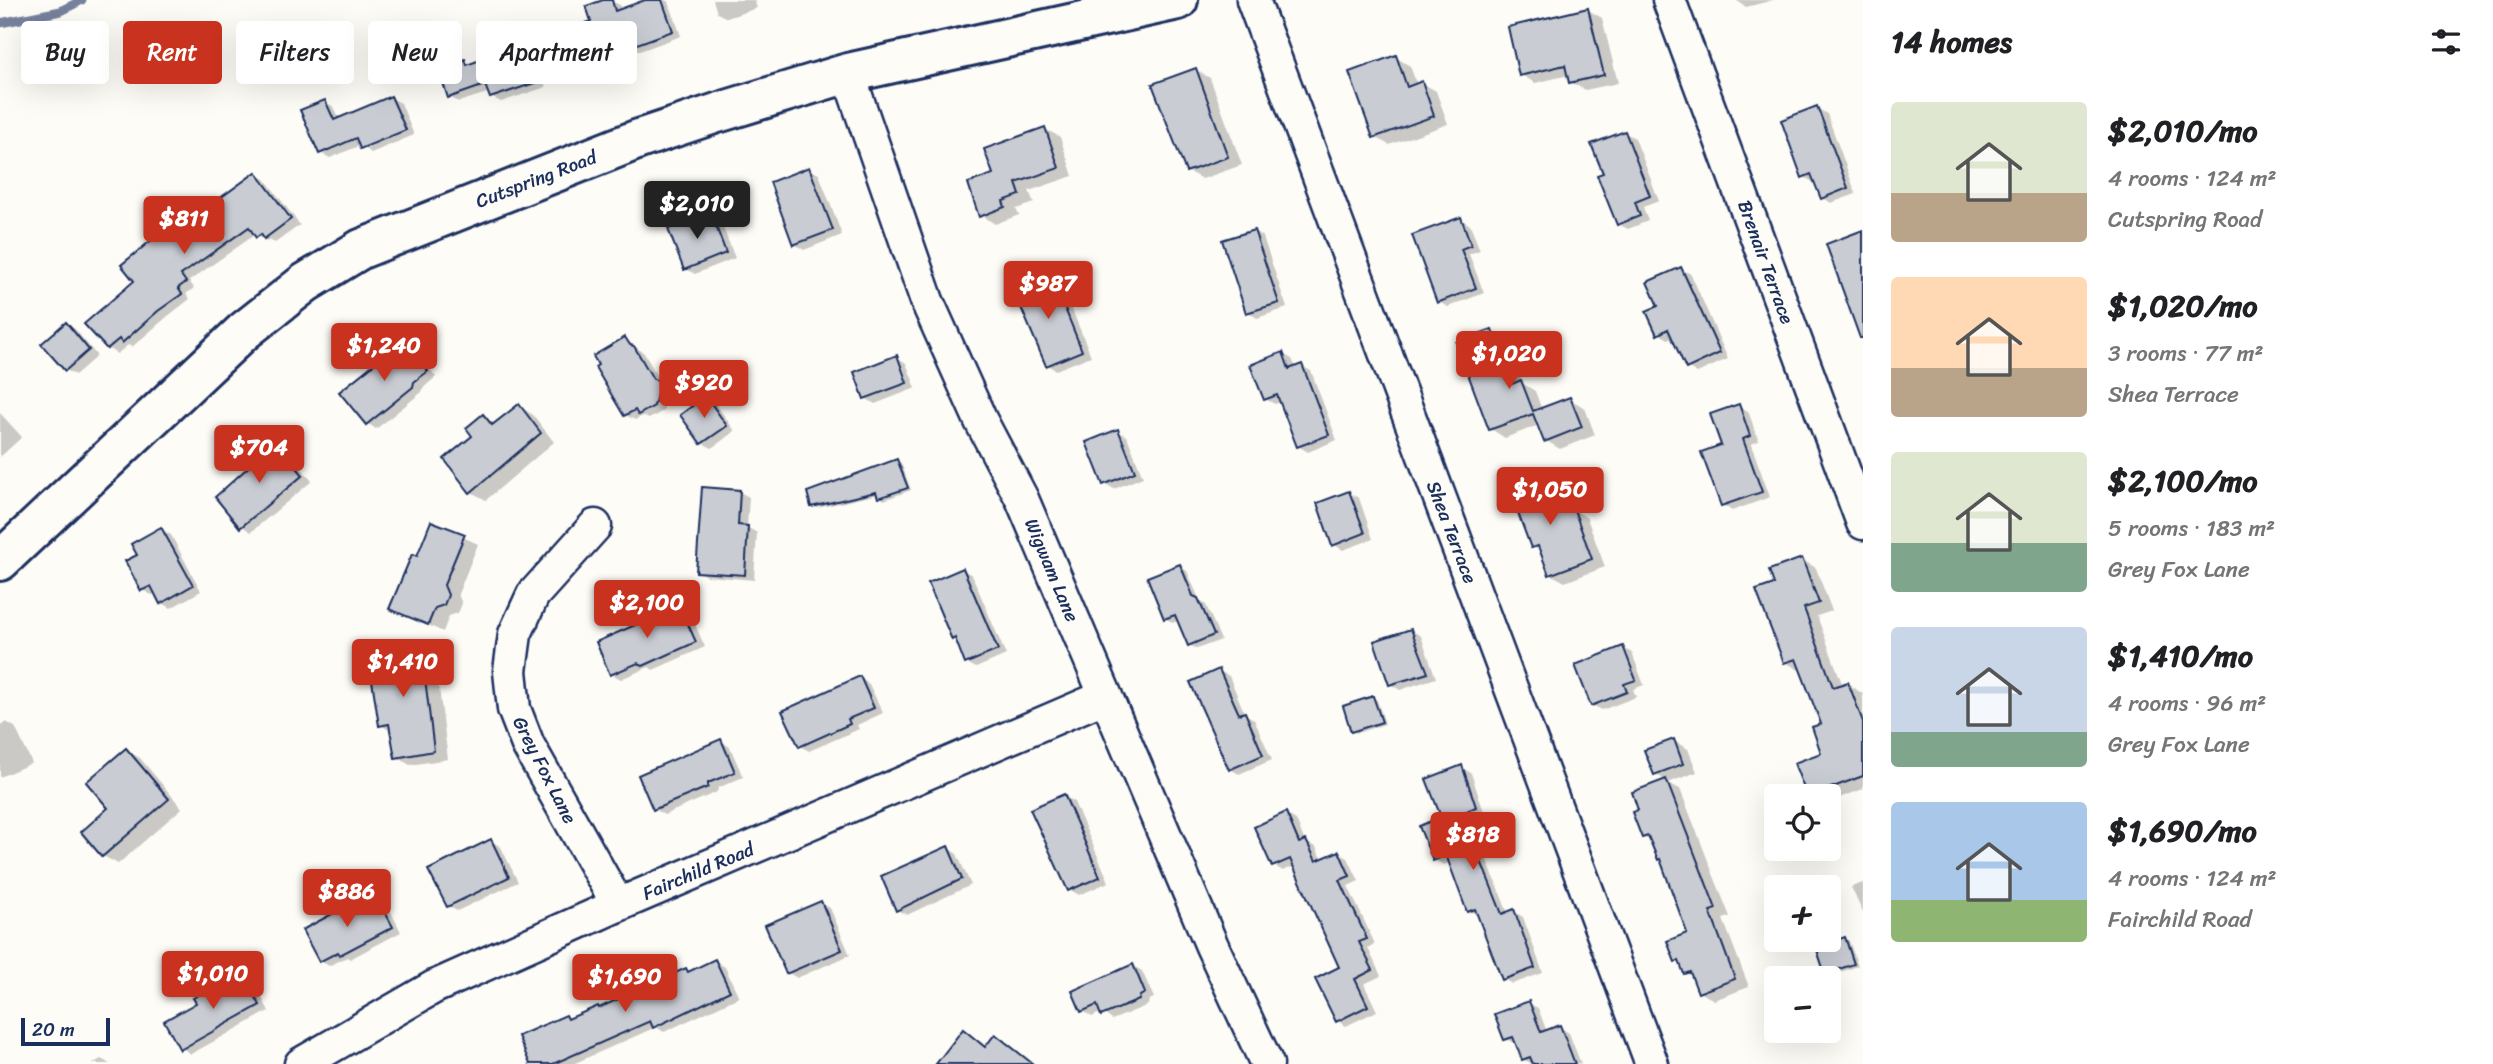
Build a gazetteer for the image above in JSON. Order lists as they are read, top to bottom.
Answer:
{
  "streets": {
    "street": [
      "Cutspring Road",
      "Brenair Terrace",
      "Shea Terrace",
      "Wigwam Lane",
      "Grey Fox Lane",
      "Fairchild Road"
    ]
  },
  "crossings": [
    ["Cutspring Road", "Wigwam Lane"],
    ["Wigwam Lane", "Fairchild Road"],
    ["Grey Fox Lane", "Fairchild Road"]
  ],
  "scale_bar": "20 m",
  "page": {
    "heading": "14 homes",
    "chip": [
      "Buy",
      "Rent",
      "Filters",
      "New",
      "Apartment"
    ],
    "list": [
      {
        "name": "$2,010/mo",
        "note": "4 rooms · 124 m² · Cutspring Road"
      },
      {
        "name": "$1,020/mo",
        "note": "3 rooms · 77 m² · Shea Terrace"
      },
      {
        "name": "$2,100/mo",
        "note": "5 rooms · 183 m² · Grey Fox Lane"
      },
      {
        "name": "$1,410/mo",
        "note": "4 rooms · 96 m² · Grey Fox Lane"
      },
      {
        "name": "$1,690/mo",
        "note": "4 rooms · 124 m² · Fairchild Road"
      }
    ],
    "price": [
      "$2,010",
      "$811",
      "$987",
      "$1,240",
      "$1,020",
      "$920",
      "$704",
      "$1,050",
      "$2,100",
      "$1,410",
      "$818",
      "$886",
      "$1,010",
      "$1,690"
    ],
    "map_buttons": ["+", "−"],
    "scale": "20 m"
  }
}
